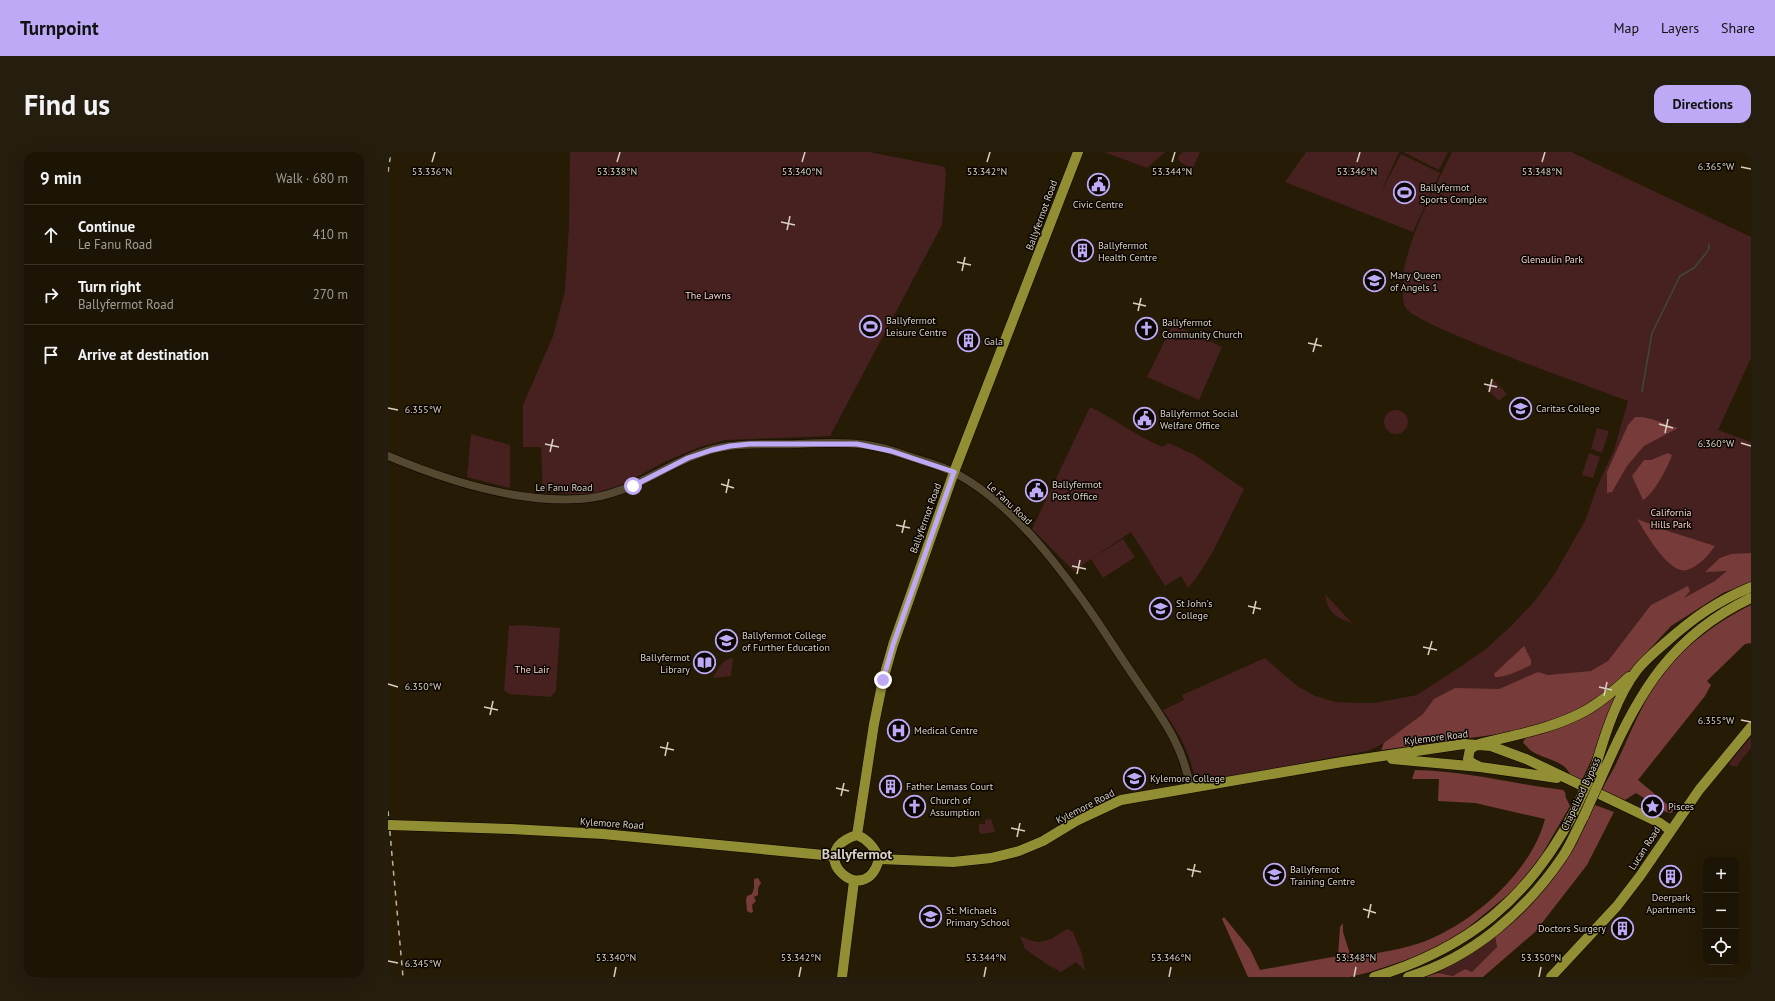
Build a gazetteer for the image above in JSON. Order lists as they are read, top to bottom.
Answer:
{
  "streets": {
    "main road": [
      "Ballyfermot Road",
      "Kylemore Road",
      "Chapelizod Bypass",
      "Lucan Road"
    ],
    "street": ["Le Fanu Road"]
  },
  "crossings": [
    ["Ballyfermot Road", "Le Fanu Road"],
    ["Ballyfermot Road", "Kylemore Road"],
    ["Le Fanu Road", "Kylemore Road"],
    ["Kylemore Road", "Lucan Road"]
  ],
  "districts": ["Ballyfermot"],
  "parks": [
    "Glenaulin Park",
    "The Lawns",
    "California Hills Park",
    "The Lair"
  ],
  "places": {
    "public building": ["Civic Centre", "Ballyfermot Social Welfare Office", "Ballyfermot Post Office"],
    "sports": ["Ballyfermot Sports Complex", "Ballyfermot Leisure Centre"],
    "building": [
      "Ballyfermot Health Centre",
      "Gala",
      "Father Lemass Court",
      "Deerpark Apartments",
      "Doctors Surgery"
    ],
    "school or university": [
      "Mary Queen of Angels 1",
      "Caritas College",
      "St John's College",
      "Ballyfermot College of Further Education",
      "Kylemore College",
      "Ballyfermot Training Centre",
      "St. Michaels Primary School"
    ],
    "church": ["Ballyfermot Community Church", "Church of Assumption"],
    "library": ["Ballyfermot Library"],
    "hospital": ["Medical Centre"],
    "place": ["Pisces"]
  },
  "page": {
    "header": "Turnpoint",
    "nav": ["Map", "Layers", "Share"],
    "buttons": "Directions",
    "title": "Find us",
    "heading": ["9 min", "Walk · 680 m"],
    "list": [
      ["Continue", "Le Fanu Road", "410 m"],
      ["Turn right", "Ballyfermot Road", "270 m"],
      "Arrive at destination"
    ],
    "map_buttons": ["+", "−"]
  },
  "coordinates": [
    "6.365°W",
    "53.336°N",
    "53.338°N",
    "53.340°N",
    "53.342°N",
    "53.344°N",
    "53.346°N",
    "53.348°N",
    "6.355°W",
    "6.360°W",
    "6.350°W",
    "53.350°N",
    "6.345°W"
  ]
}
